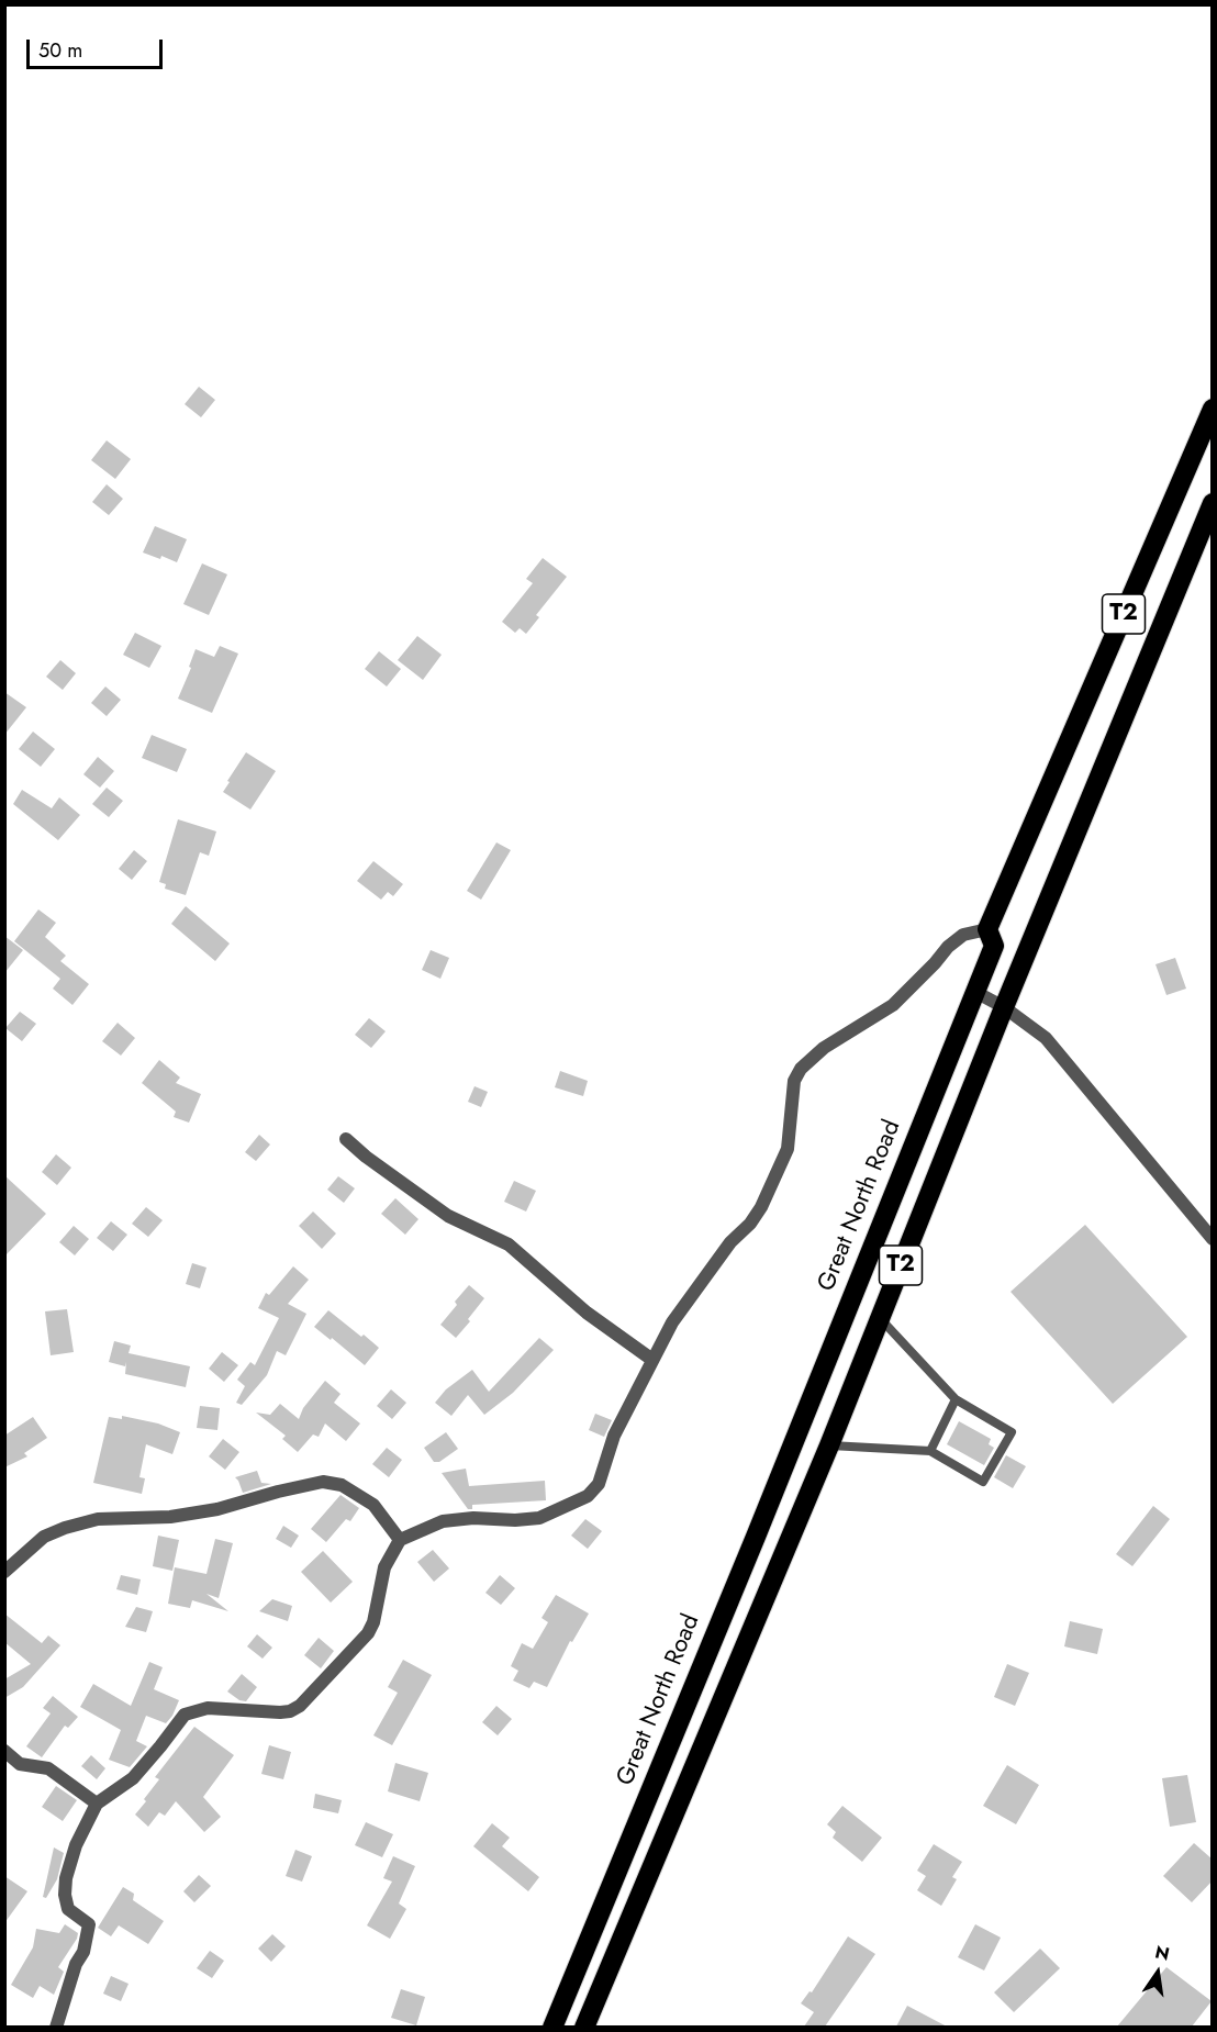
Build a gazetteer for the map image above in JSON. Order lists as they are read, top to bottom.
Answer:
{
  "streets": {
    "highway": ["T2", "Great North Road"]
  },
  "scale_bar": "50 m",
  "north": "top"
}
